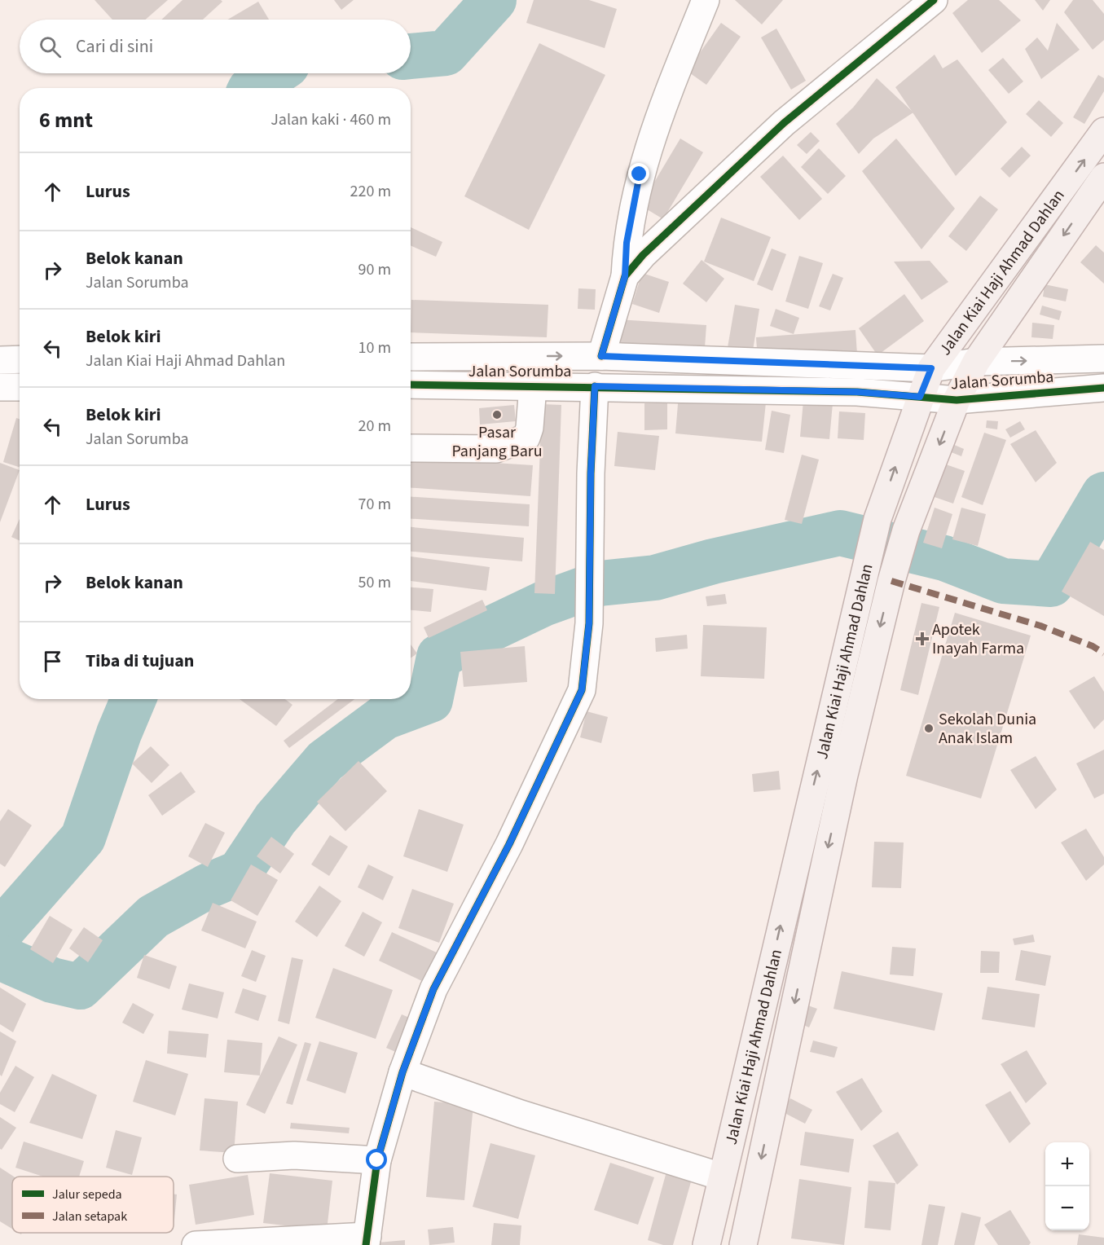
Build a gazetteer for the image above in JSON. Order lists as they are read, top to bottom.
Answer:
{
  "streets": {
    "main road": ["Jalan Kiai Haji Ahmad Dahlan"],
    "street": ["Jalan Sorumba"]
  },
  "crossings": [
    ["Jalan Kiai Haji Ahmad Dahlan", "Jalan Sorumba"]
  ],
  "places": {
    "other": ["Pasar Panjang Baru", "Sekolah Dunia Anak Islam"],
    "health": ["Apotek Inayah Farma"]
  },
  "legend": ["Jalur sepeda", "Jalan setapak"],
  "page": {
    "search": "Cari di sini",
    "heading": ["6 mnt", "Jalan kaki · 460 m"],
    "list": [
      ["Lurus", "220 m"],
      ["Belok kanan", "Jalan Sorumba", "90 m"],
      ["Belok kiri", "Jalan Kiai Haji Ahmad Dahlan", "10 m"],
      ["Belok kiri", "Jalan Sorumba", "20 m"],
      ["Lurus", "70 m"],
      ["Belok kanan", "50 m"],
      "Tiba di tujuan"
    ],
    "map_buttons": ["+", "−"]
  }
}
